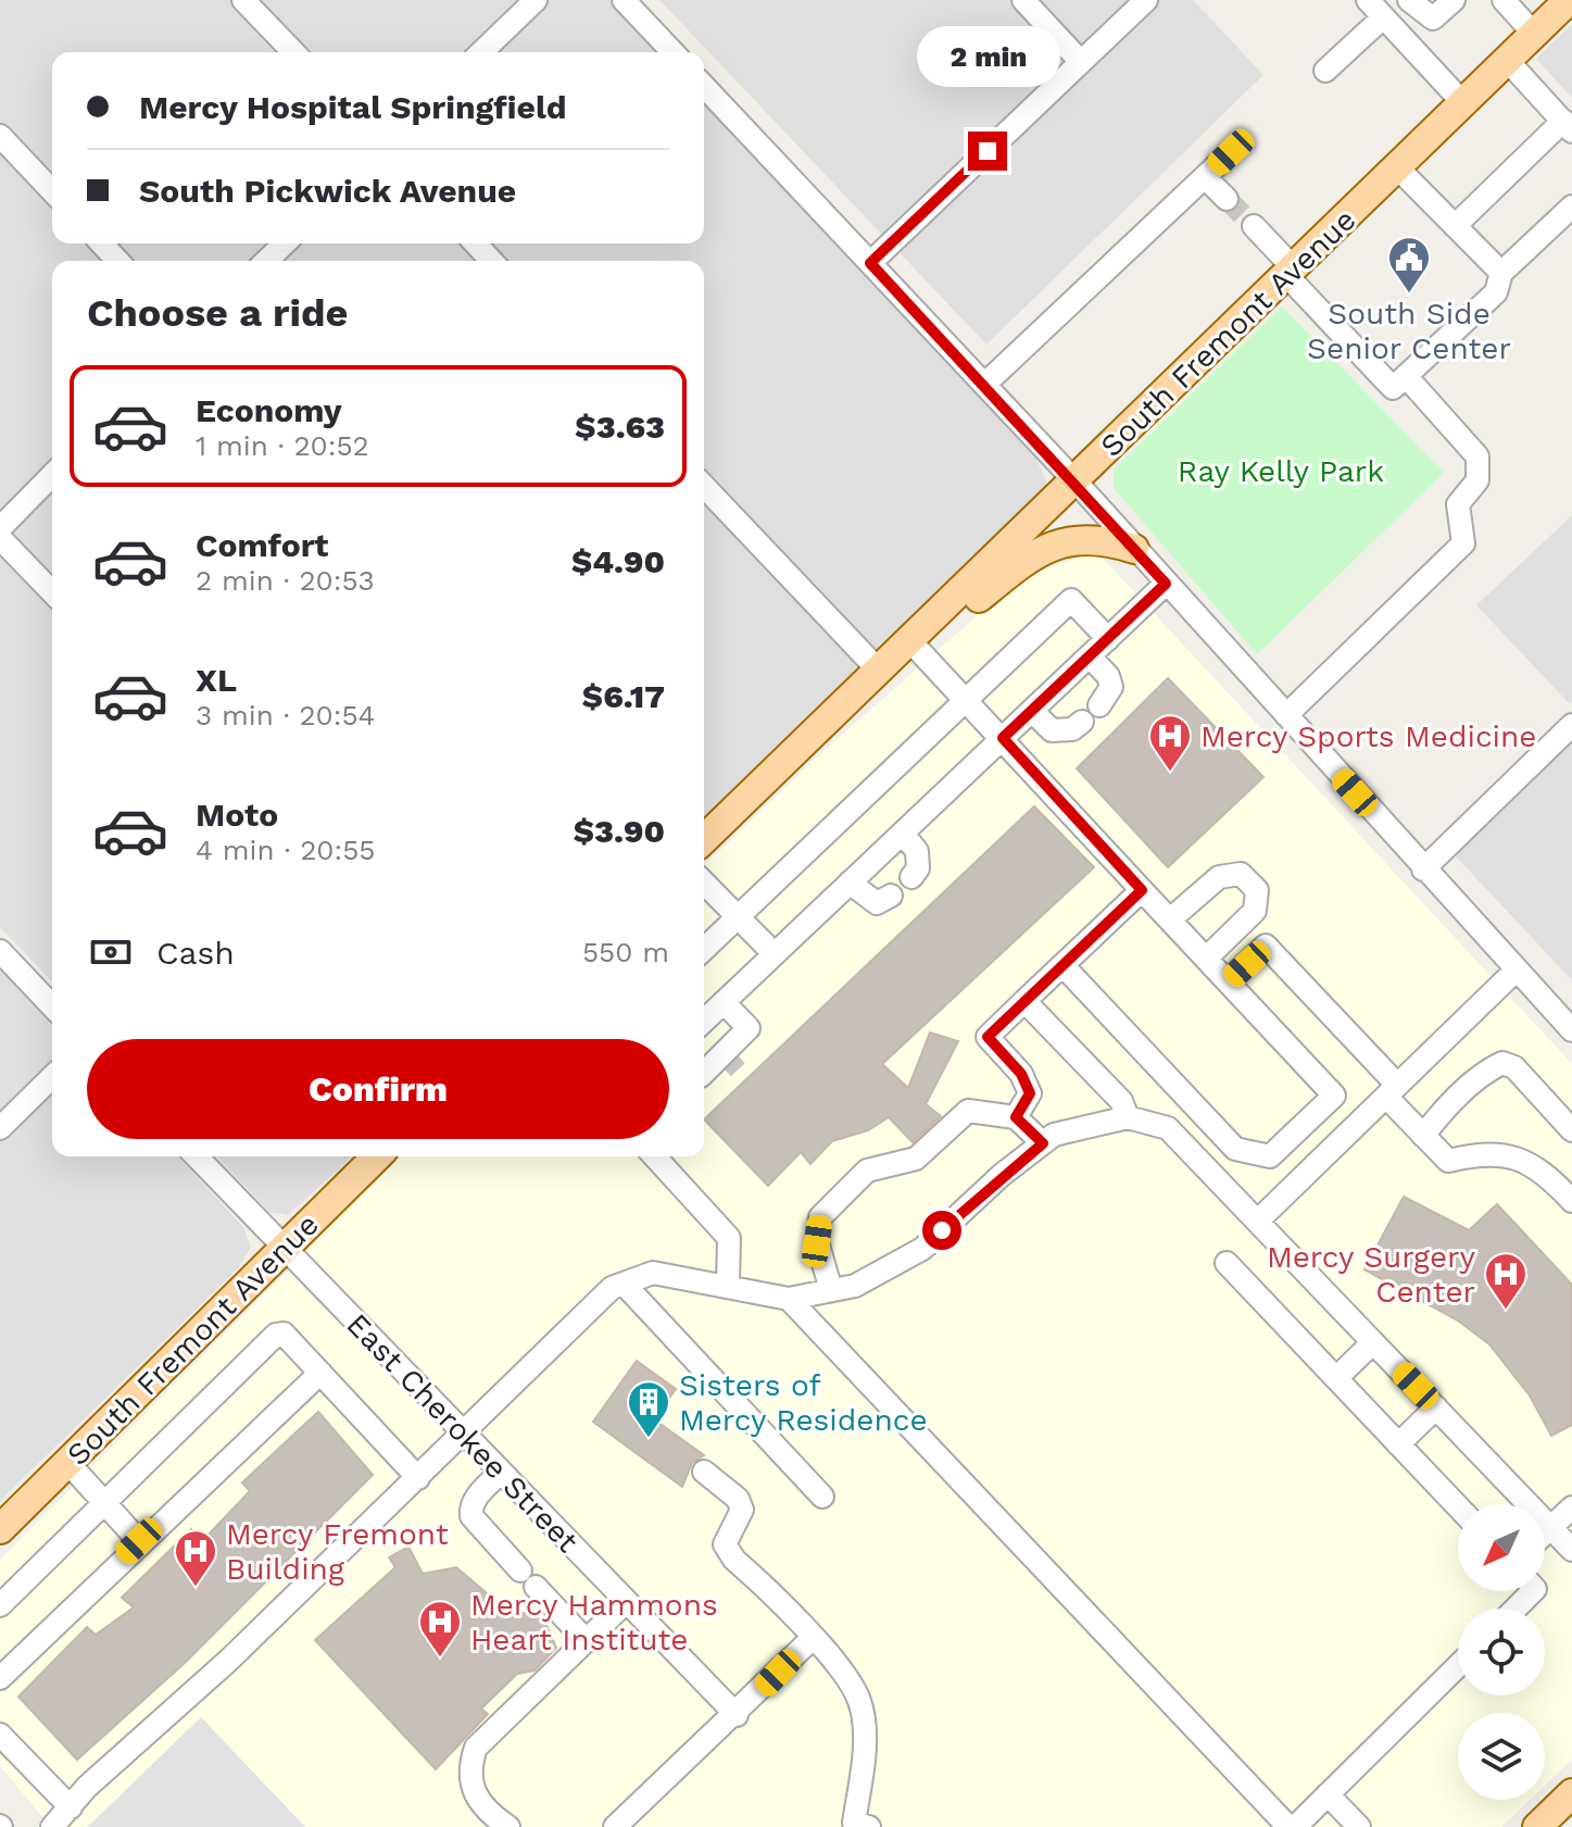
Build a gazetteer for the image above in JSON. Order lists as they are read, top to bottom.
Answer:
{
  "streets": {
    "main road": ["South Fremont Avenue"],
    "street": ["East Cherokee Street"]
  },
  "crossings": [
    ["South Fremont Avenue", "East Cherokee Street"]
  ],
  "parks": ["Ray Kelly Park"],
  "places": {
    "public building": ["South Side Senior Center"],
    "hospital": [
      "Mercy Sports Medicine",
      "Mercy Surgery Center",
      "Mercy Fremont Building",
      "Mercy Hammons Heart Institute"
    ],
    "building": ["Sisters of Mercy Residence"]
  },
  "north": "bottom left",
  "page": {
    "bubble": "2 min",
    "banner": ["Mercy Hospital Springfield", "South Pickwick Avenue"],
    "heading": "Choose a ride",
    "list": [
      {
        "name": "Economy",
        "note": "1 min · 20:52",
        "value": "$3.63"
      },
      {
        "name": "Comfort",
        "note": "2 min · 20:53",
        "value": "$4.90"
      },
      {
        "name": "XL",
        "note": "3 min · 20:54",
        "value": "$6.17"
      },
      {
        "name": "Moto",
        "note": "4 min · 20:55",
        "value": "$3.90"
      }
    ],
    "pay": ["Cash", "550 m"],
    "buttons": "Confirm"
  }
}
